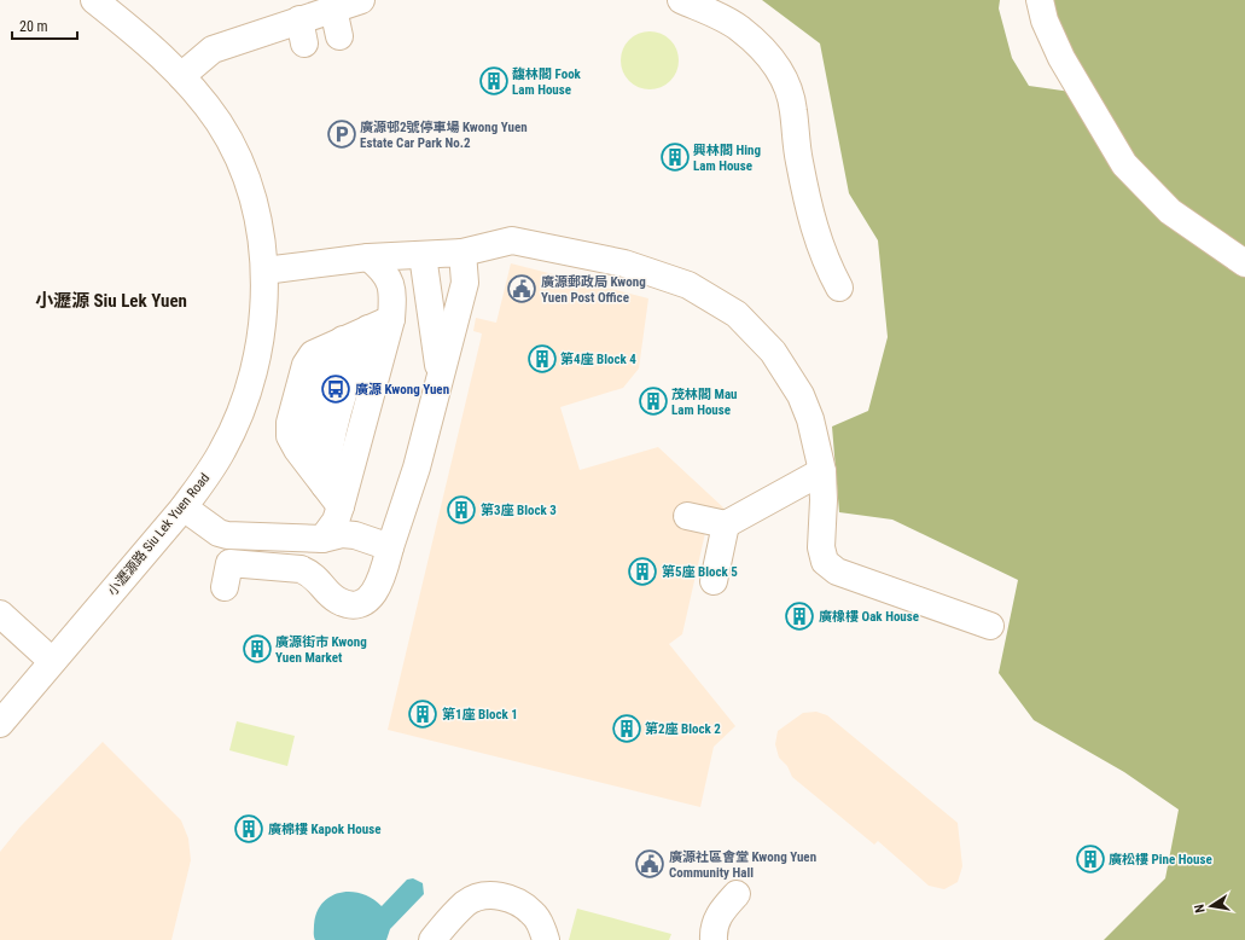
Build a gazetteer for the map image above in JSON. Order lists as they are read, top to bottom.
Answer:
{
  "streets": {
    "street": ["小瀝源路 Siu Lek Yuen Road"]
  },
  "districts": ["小瀝源 Siu Lek Yuen"],
  "places": {
    "building": [
      "馥林閣 Fook Lam House",
      "興林閣 Hing Lam House",
      "第4座 Block 4",
      "茂林閣 Mau Lam House",
      "第3座 Block 3",
      "第5座 Block 5",
      "廣橡樓 Oak House",
      "廣源街市 Kwong Yuen Market",
      "第1座 Block 1",
      "第2座 Block 2",
      "廣棉樓 Kapok House",
      "廣松樓 Pine House"
    ],
    "parking": ["廣源邨2號停車場 Kwong Yuen Estate Car Park No.2"],
    "public building": ["廣源郵政局 Kwong Yuen Post Office", "廣源社區會堂 Kwong Yuen Community Hall"],
    "bus stop": ["廣源 Kwong Yuen"]
  },
  "scale_bar": "20 m",
  "north": "left"
}
